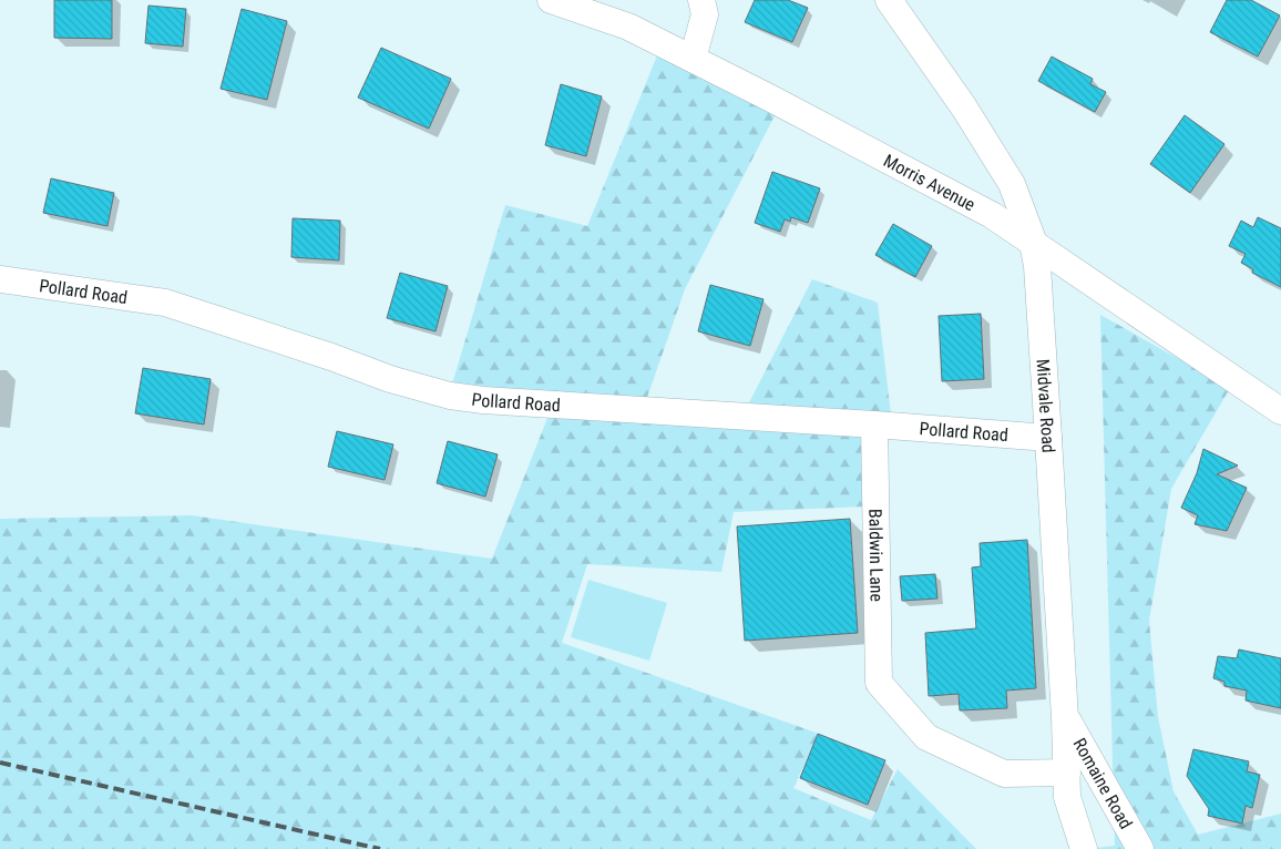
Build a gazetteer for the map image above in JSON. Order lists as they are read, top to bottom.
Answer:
{
  "streets": {
    "street": [
      "Morris Avenue",
      "Pollard Road",
      "Midvale Road",
      "Baldwin Lane",
      "Romaine Road"
    ]
  },
  "crossings": [
    ["Morris Avenue", "Midvale Road"],
    ["Pollard Road", "Midvale Road"],
    ["Pollard Road", "Baldwin Lane"],
    ["Midvale Road", "Romaine Road"],
    ["Baldwin Lane", "Romaine Road"]
  ]
}
